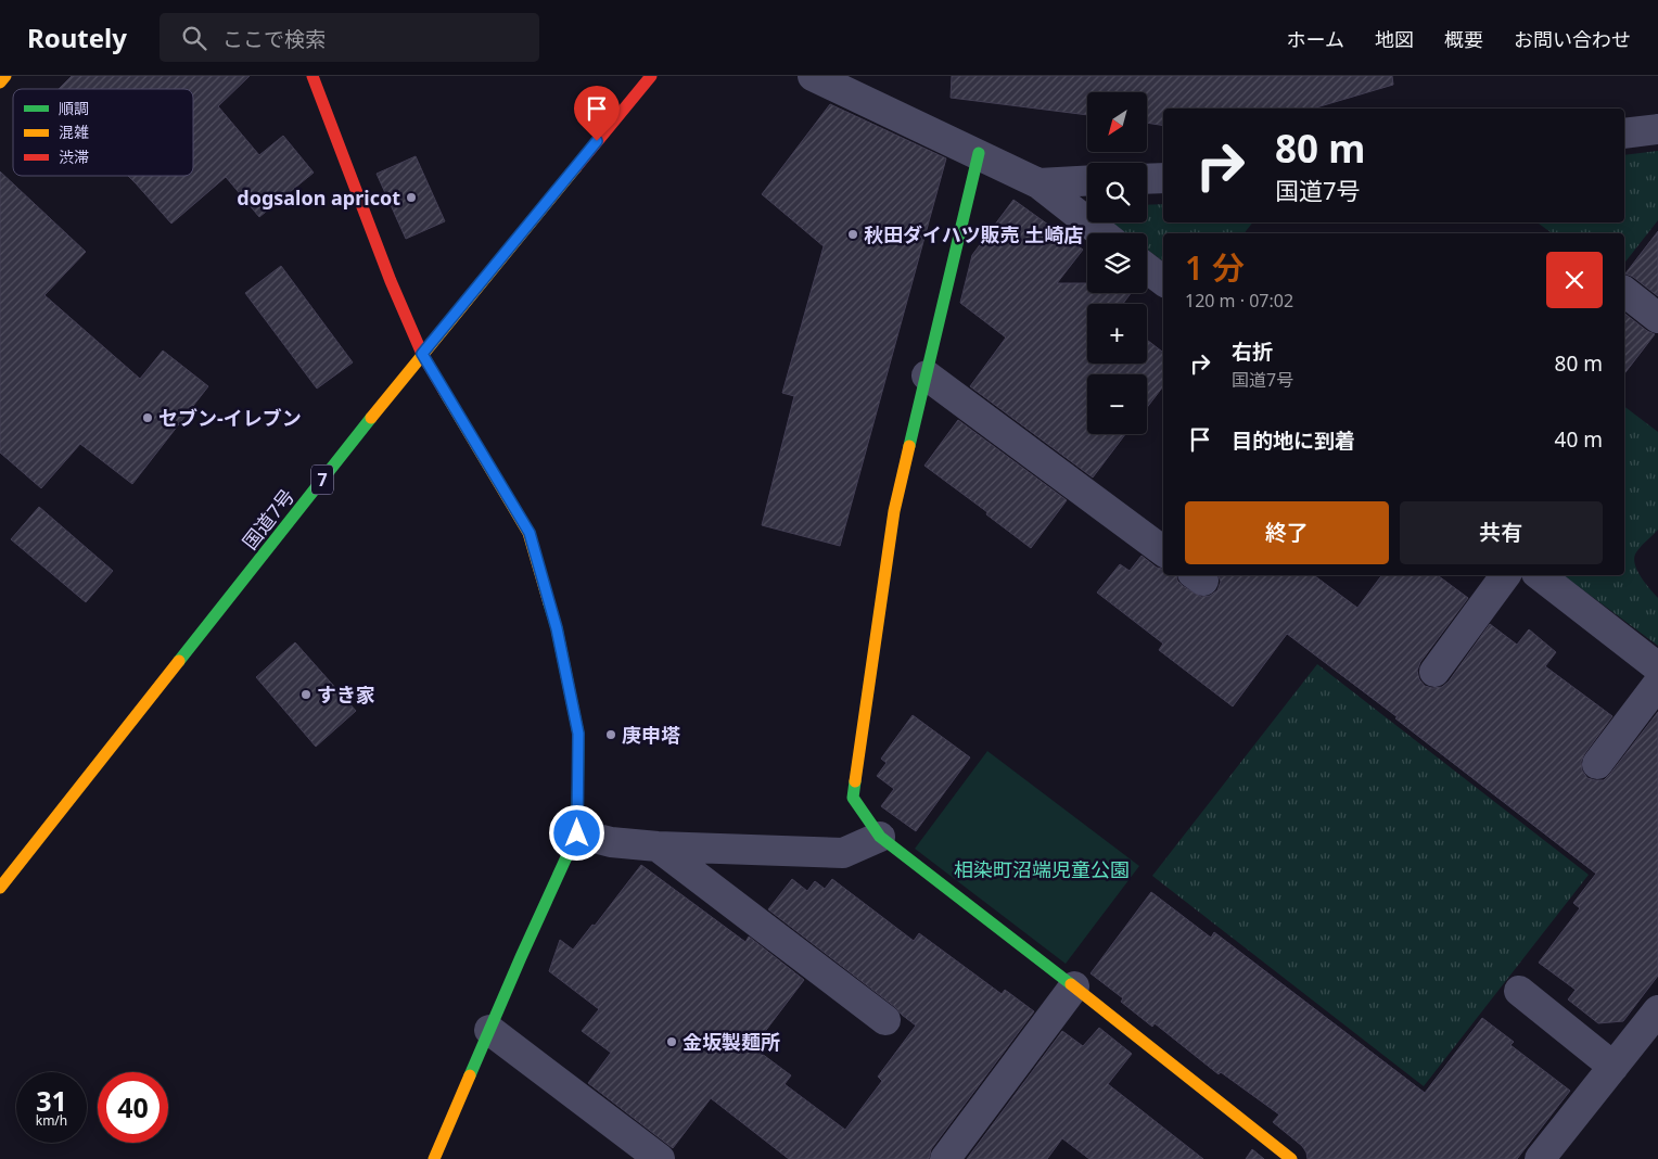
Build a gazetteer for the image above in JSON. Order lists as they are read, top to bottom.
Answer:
{
  "streets": {
    "main road": ["7", "国道7号"]
  },
  "parks": ["相染町沼端児童公園"],
  "places": [
    "dogsalon apricot",
    "秋田ダイハツ販売 土崎店",
    "セブン-イレブン",
    "すき家",
    "庚申塔",
    "金坂製麺所"
  ],
  "legend": ["順調", "混雑", "渋滞"],
  "north": "bottom left",
  "page": {
    "header": "Routely",
    "search": "ここで検索",
    "nav": [
      "ホーム",
      "地図",
      "概要",
      "お問い合わせ"
    ],
    "map_buttons": ["+", "−"],
    "turn": ["80 m", "国道7号"],
    "heading": ["1 分", "120 m · 07:02"],
    "list": [
      {
        "name": "右折",
        "note": "国道7号",
        "value": "80 m"
      },
      {
        "name": "目的地に到着",
        "value": "40 m"
      }
    ],
    "buttons": ["終了", "共有"],
    "speed": "31 km/h",
    "limit": "40"
  }
}
